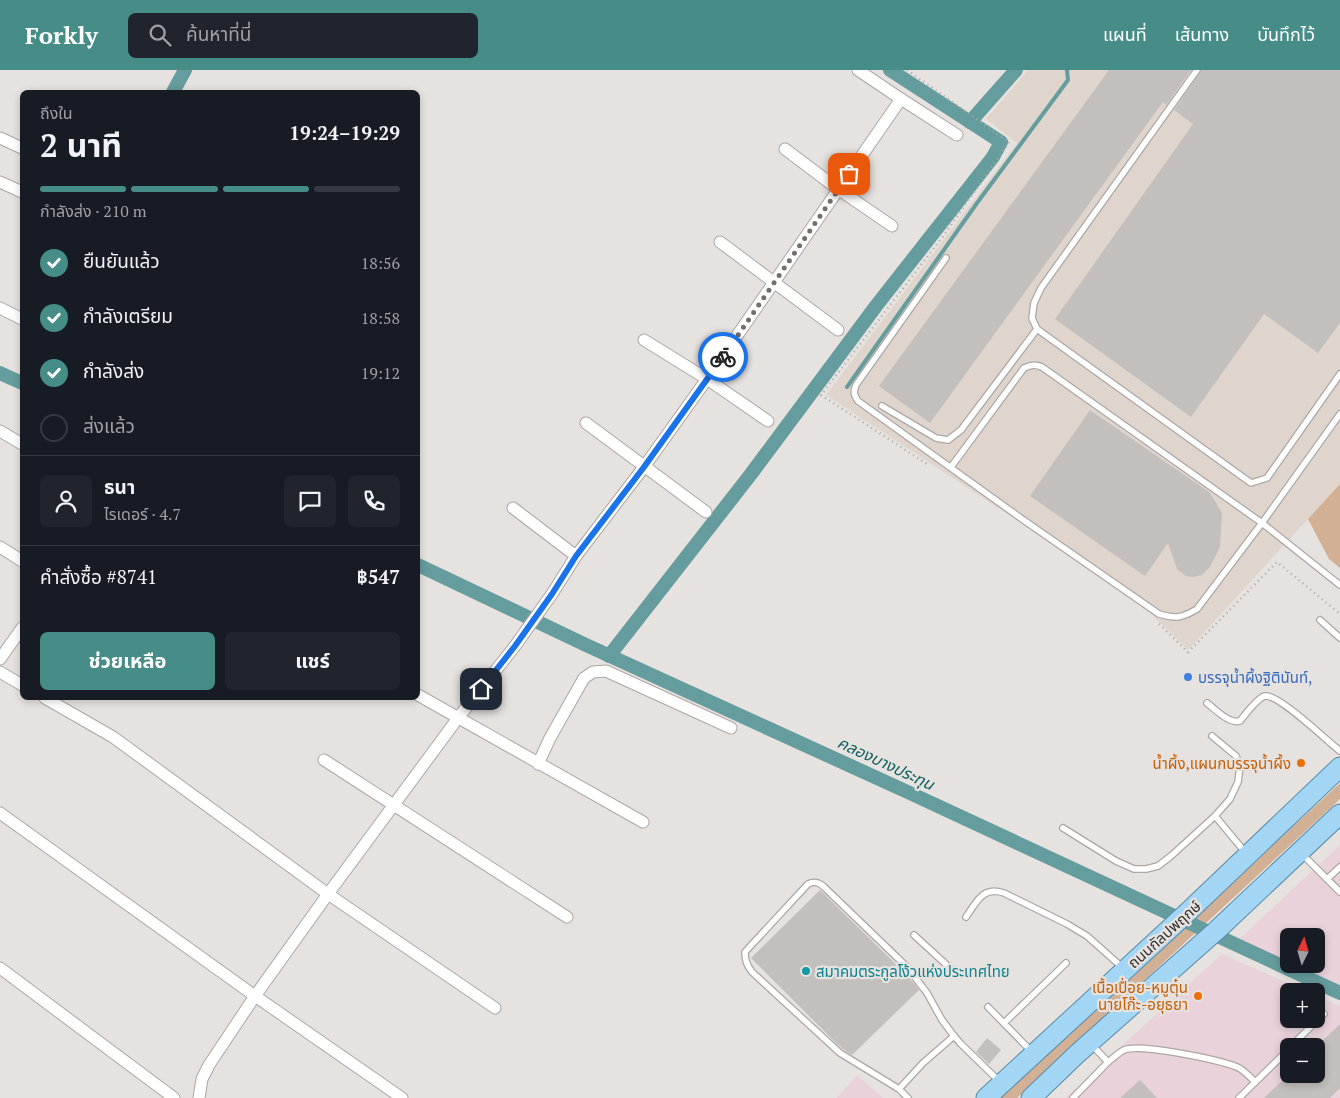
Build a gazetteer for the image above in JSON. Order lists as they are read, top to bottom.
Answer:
{
  "streets": {
    "main road": ["ถนนกัลปพฤกษ์"]
  },
  "water": ["คลองบางประทุน"],
  "places": [
    "บรรจุน้ำผึ้งฐิตินันท์,",
    "น้ำผึ้ง,แผนกบรรจุน้ำผึ้ง",
    "สมาคมตระกูลโง้วแห่งประเทศไทย",
    "เนื้อเปื่อย-หมูตุ๋น นายโก๊ะ-อยุธยา"
  ],
  "north": "top",
  "page": {
    "header": "Forkly",
    "search": "ค้นหาที่นี่",
    "nav": ["แผนที่", "เส้นทาง", "บันทึกไว้"],
    "heading": ["2 นาที", "ถึงใน", "19:24–19:29"],
    "panel": [
      "ธนา",
      "ไรเดอร์ · 4.7",
      "คำสั่งซื้อ #8741",
      "฿547"
    ],
    "bar": "กำลังส่ง · 210 m",
    "list": [
      ["ยืนยันแล้ว", "18:56"],
      ["กำลังเตรียม", "18:58"],
      ["กำลังส่ง", "19:12"],
      "ส่งแล้ว"
    ],
    "buttons": ["ช่วยเหลือ", "แชร์"],
    "map_buttons": ["+", "−"]
  }
}
